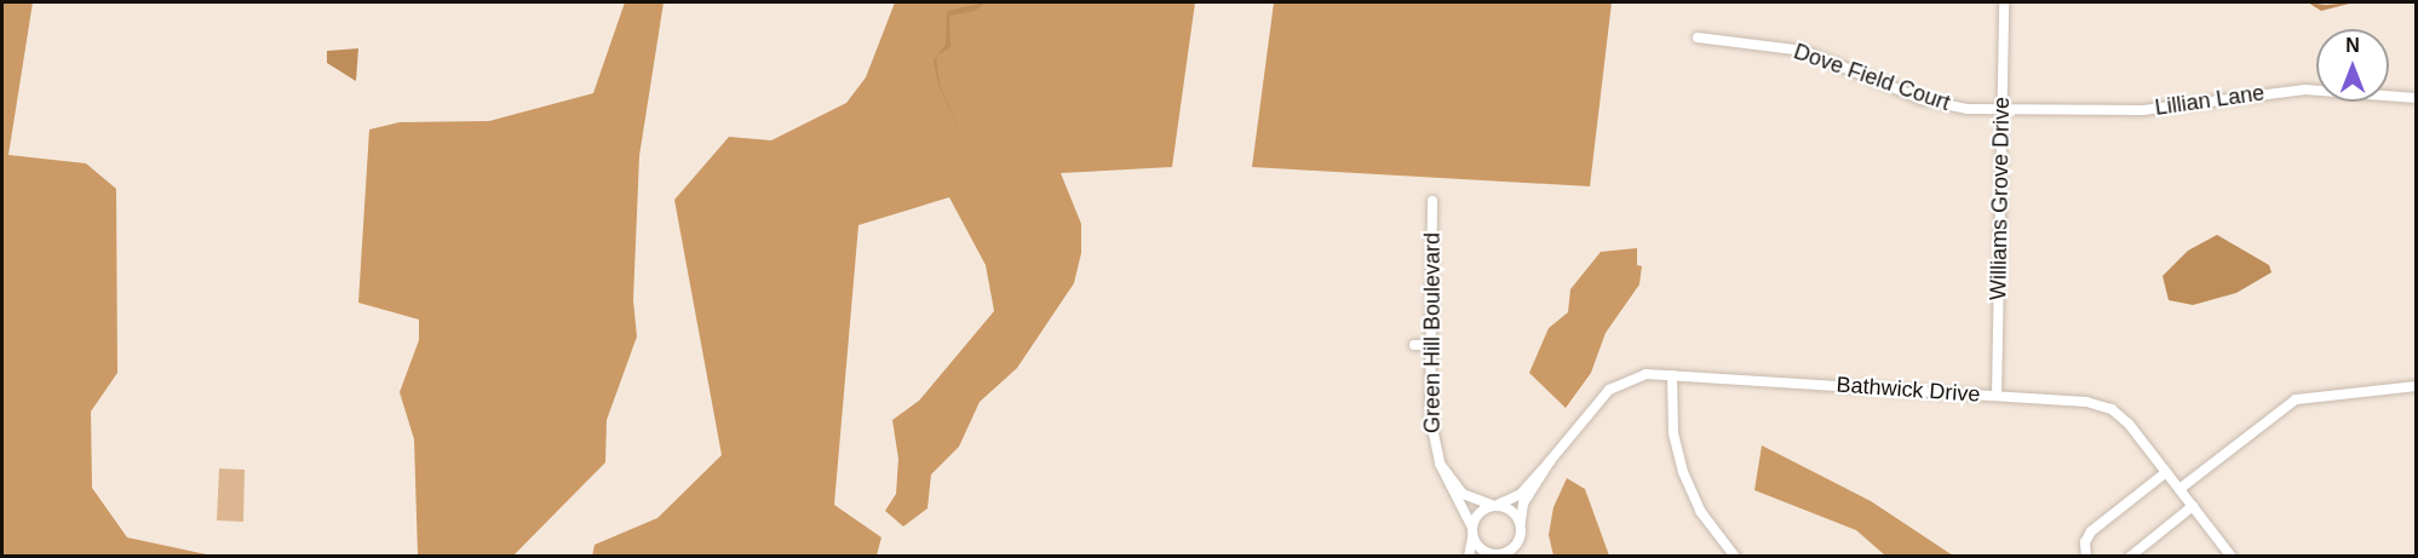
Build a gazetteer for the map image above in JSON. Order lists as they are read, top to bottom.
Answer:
{
  "streets": {
    "street": [
      "Dove Field Court",
      "Lillian Lane",
      "Williams Grove Drive",
      "Green Hill Boulevard",
      "Bathwick Drive"
    ]
  },
  "crossings": [
    ["Dove Field Court", "Lillian Lane"],
    ["Dove Field Court", "Williams Grove Drive"],
    ["Lillian Lane", "Williams Grove Drive"],
    ["Williams Grove Drive", "Bathwick Drive"],
    ["Green Hill Boulevard", "Bathwick Drive"]
  ],
  "north": "top"
}
